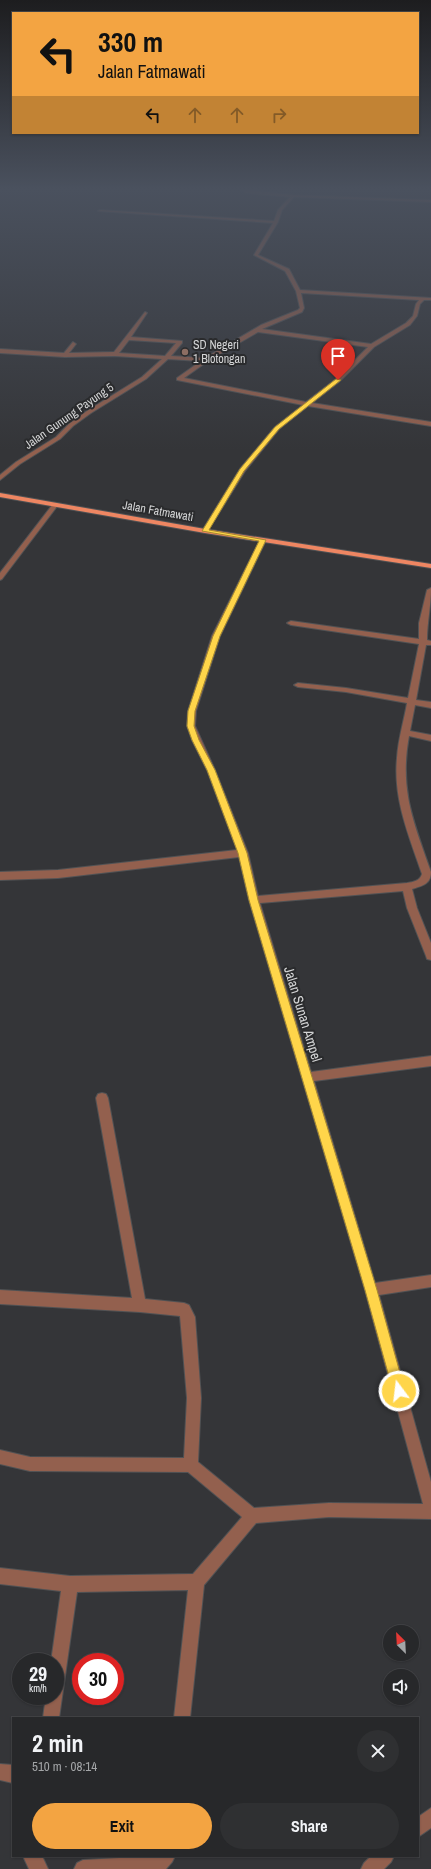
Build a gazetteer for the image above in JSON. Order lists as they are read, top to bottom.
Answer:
{
  "streets": {
    "main road": ["Jalan Fatmawati"],
    "street": ["Jalan Gunung Payung 5", "Jalan Sunan Ampel"]
  },
  "crossings": [
    ["Jalan Fatmawati", "Jalan Sunan Ampel"]
  ],
  "places": ["SD Negeri 1 Blotongan"],
  "north": "top left",
  "page": {
    "turn": ["330 m", "Jalan Fatmawati"],
    "speed": "29 km/h",
    "limit": "30",
    "heading": ["2 min", "510 m · 08:14"],
    "buttons": ["Exit", "Share"]
  }
}
